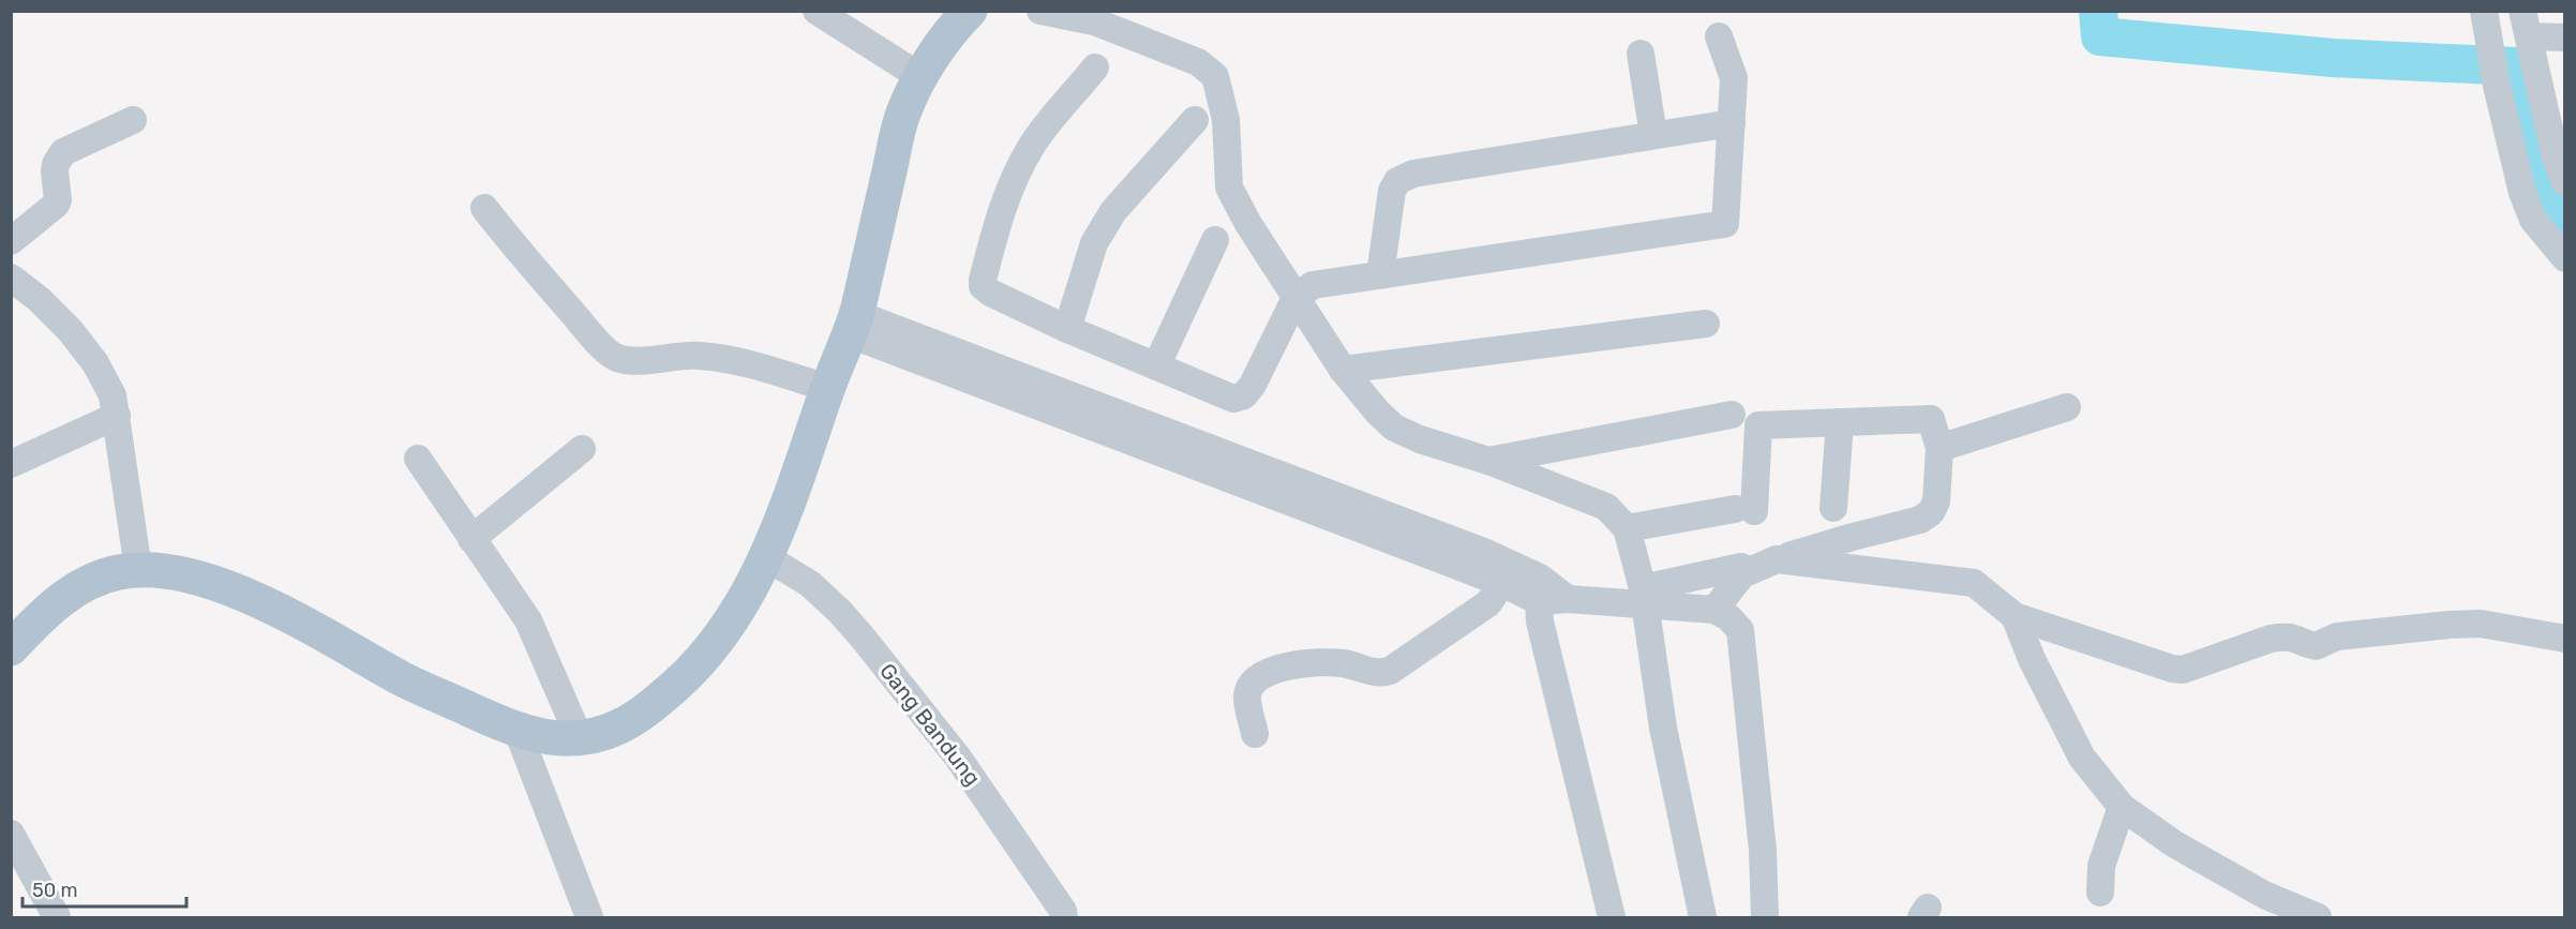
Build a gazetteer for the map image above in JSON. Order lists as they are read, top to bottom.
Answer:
{
  "streets": {
    "street": ["Gang Bandung"]
  },
  "scale_bar": "50 m"
}
